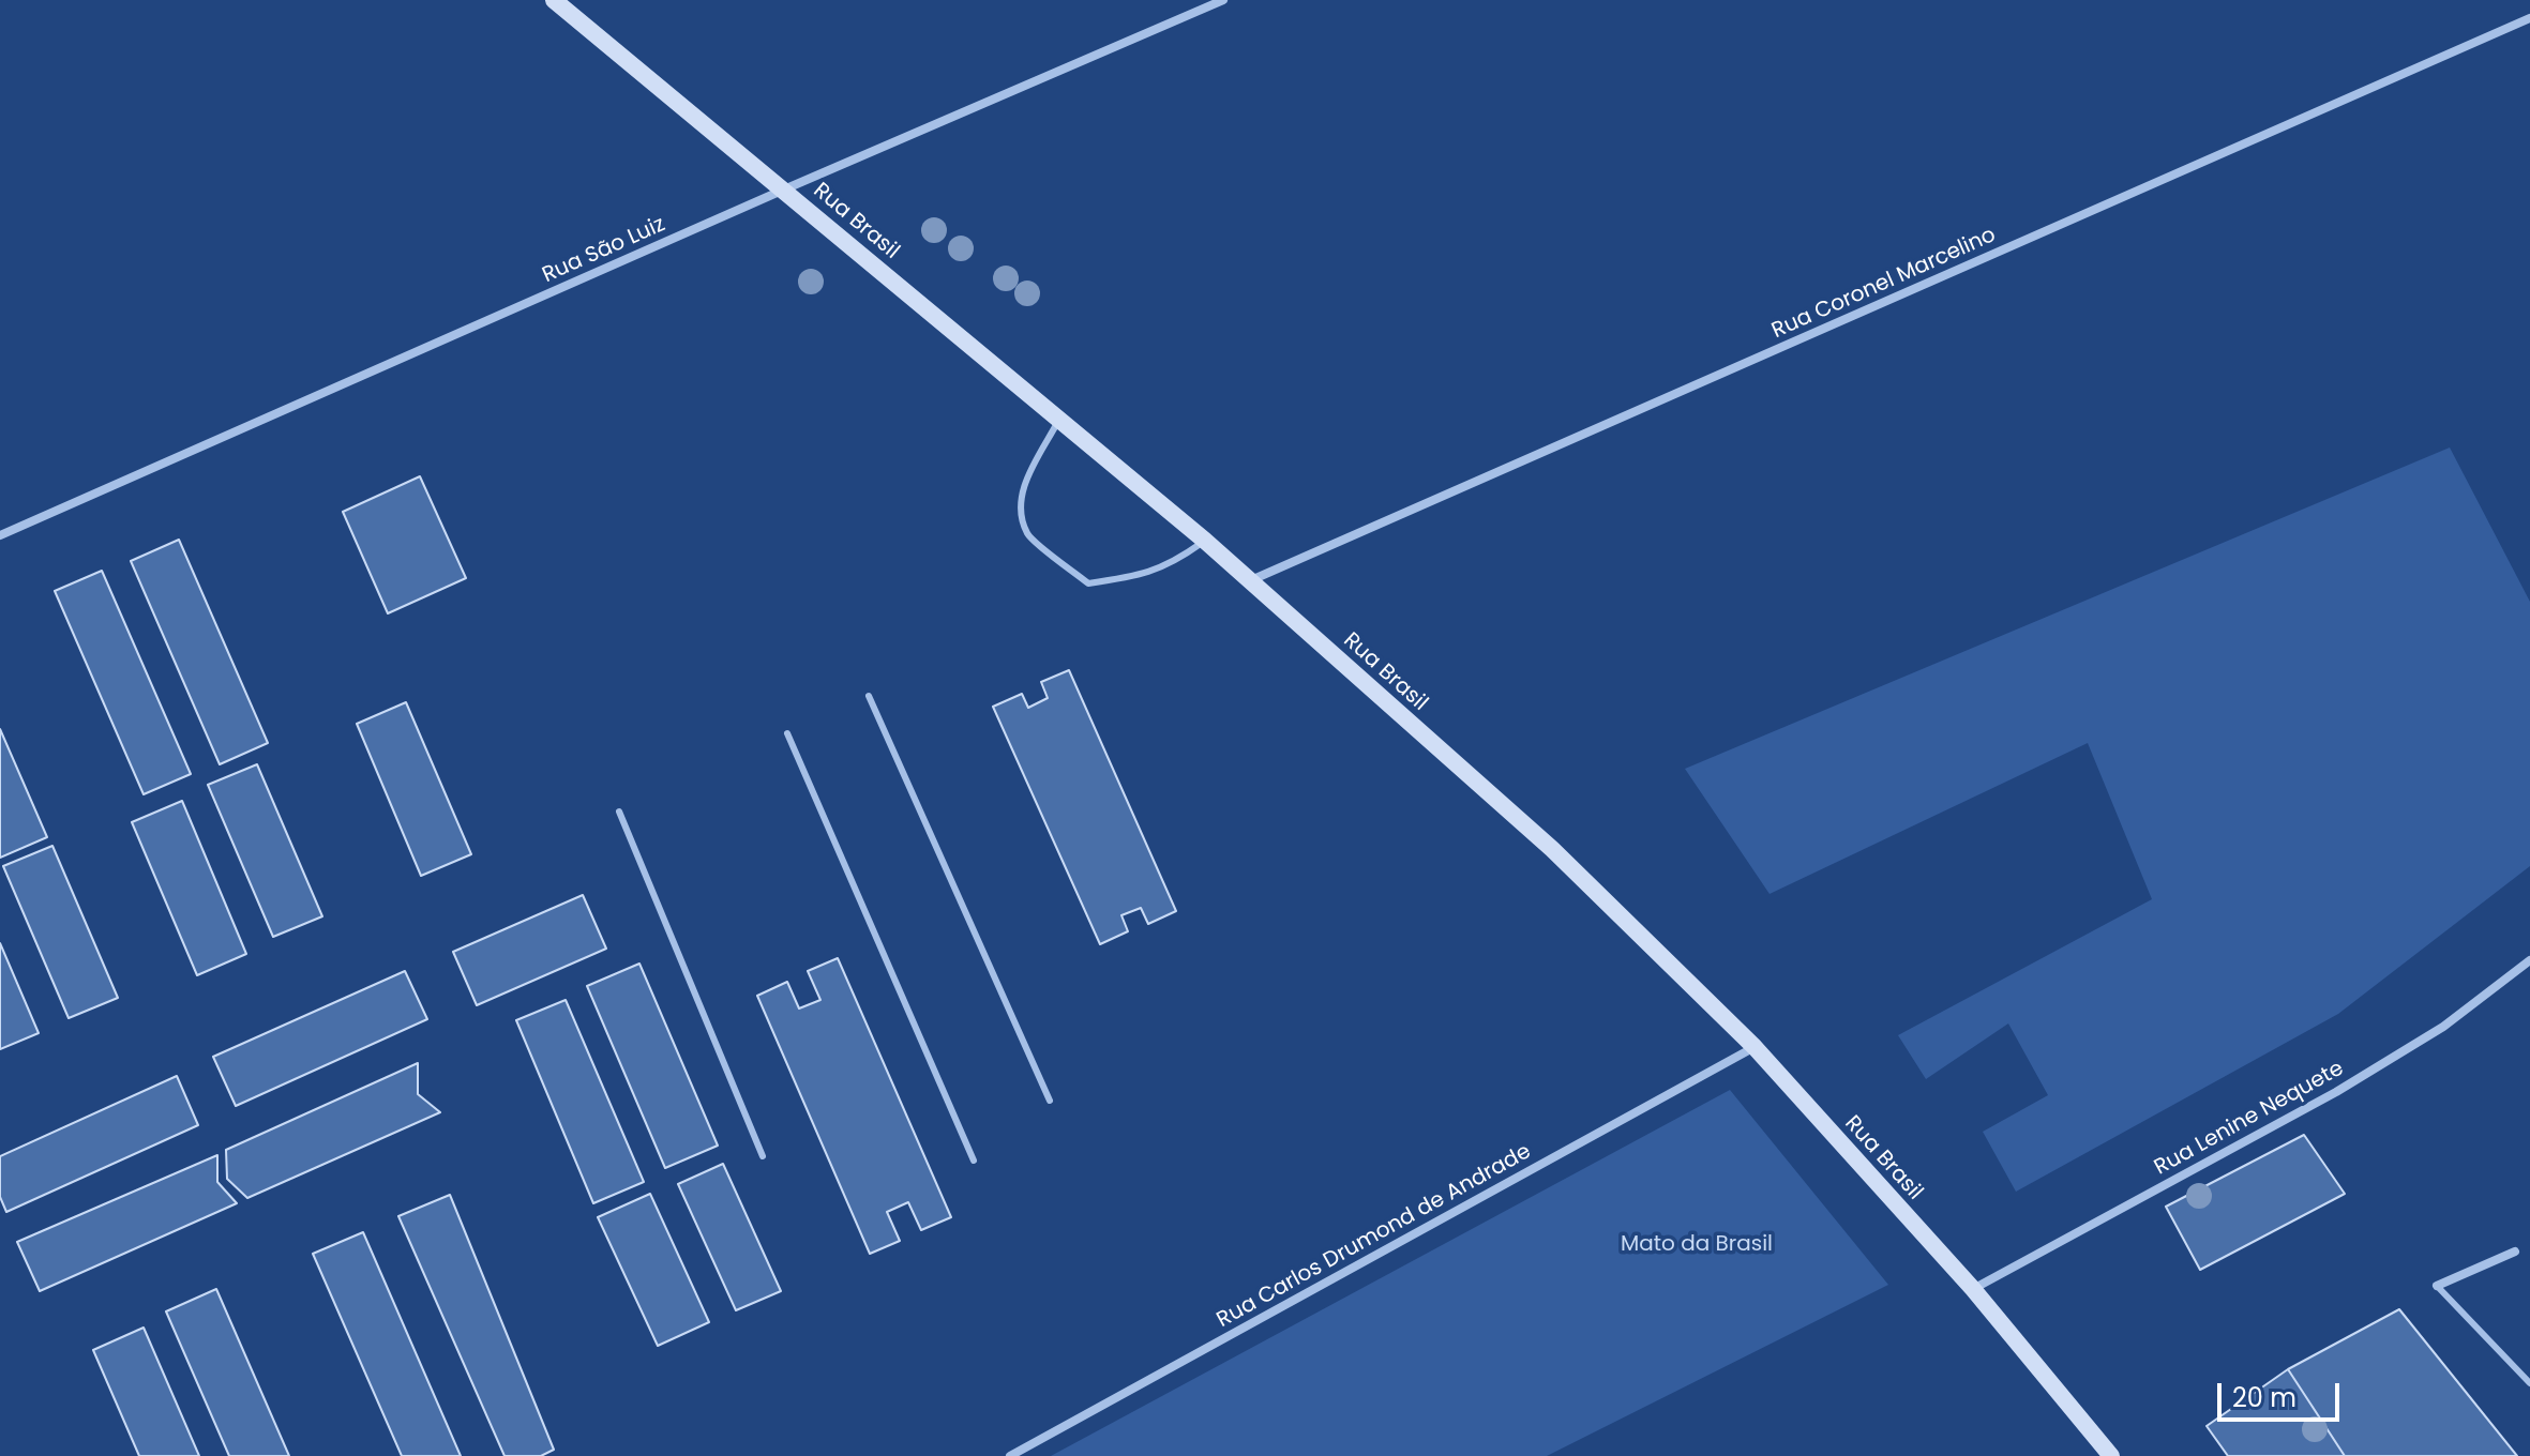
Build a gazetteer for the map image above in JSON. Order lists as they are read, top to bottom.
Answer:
{
  "streets": {
    "street": [
      "Rua Brasil",
      "Rua São Luiz",
      "Rua Coronel Marcelino",
      "Rua Lenine Nequete",
      "Rua Carlos Drumond de Andrade"
    ]
  },
  "crossings": [
    ["Rua Brasil", "Rua São Luiz"],
    ["Rua Brasil", "Rua Coronel Marcelino"],
    ["Rua Brasil", "Rua Lenine Nequete"],
    ["Rua Brasil", "Rua Carlos Drumond de Andrade"]
  ],
  "parks": ["Mato da Brasil"],
  "scale_bar": "20 m"
}
